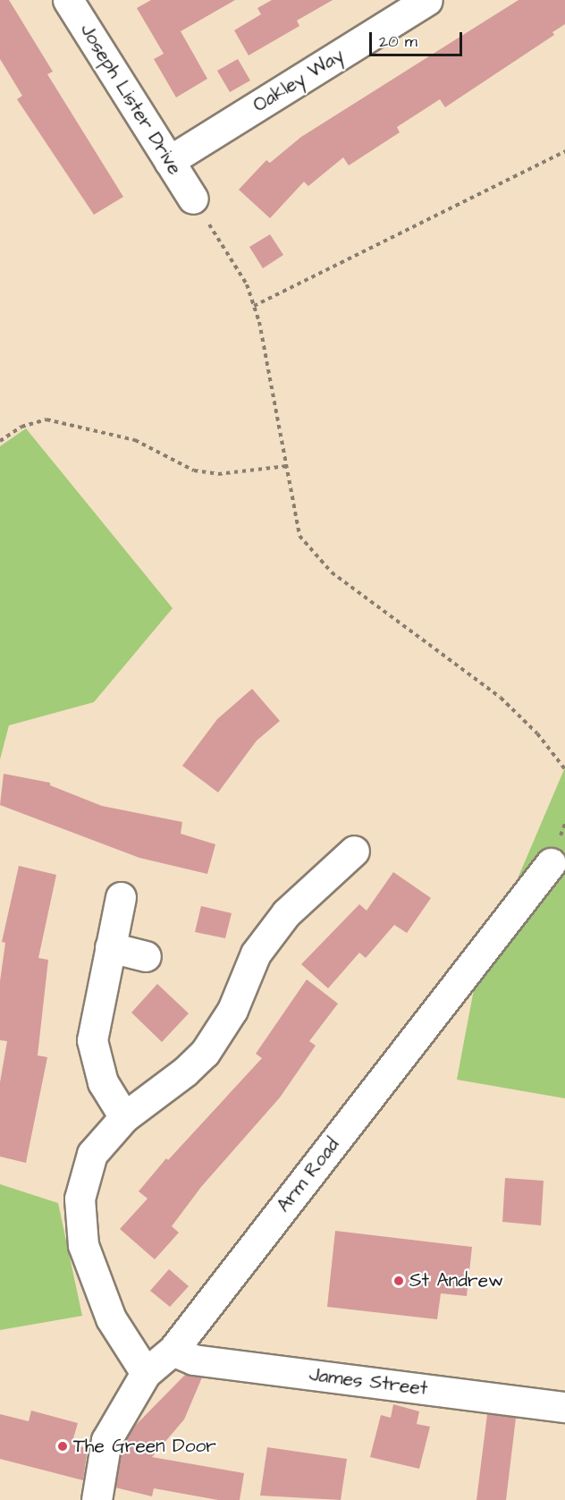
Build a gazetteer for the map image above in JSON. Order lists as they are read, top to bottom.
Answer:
{
  "streets": {
    "street": [
      "Oakley Way",
      "Joseph Lister Drive",
      "Arm Road",
      "James Street"
    ]
  },
  "crossings": [
    ["Oakley Way", "Joseph Lister Drive"],
    ["Arm Road", "James Street"]
  ],
  "places": ["St Andrew", "The Green Door"],
  "scale_bar": "20 m"
}
